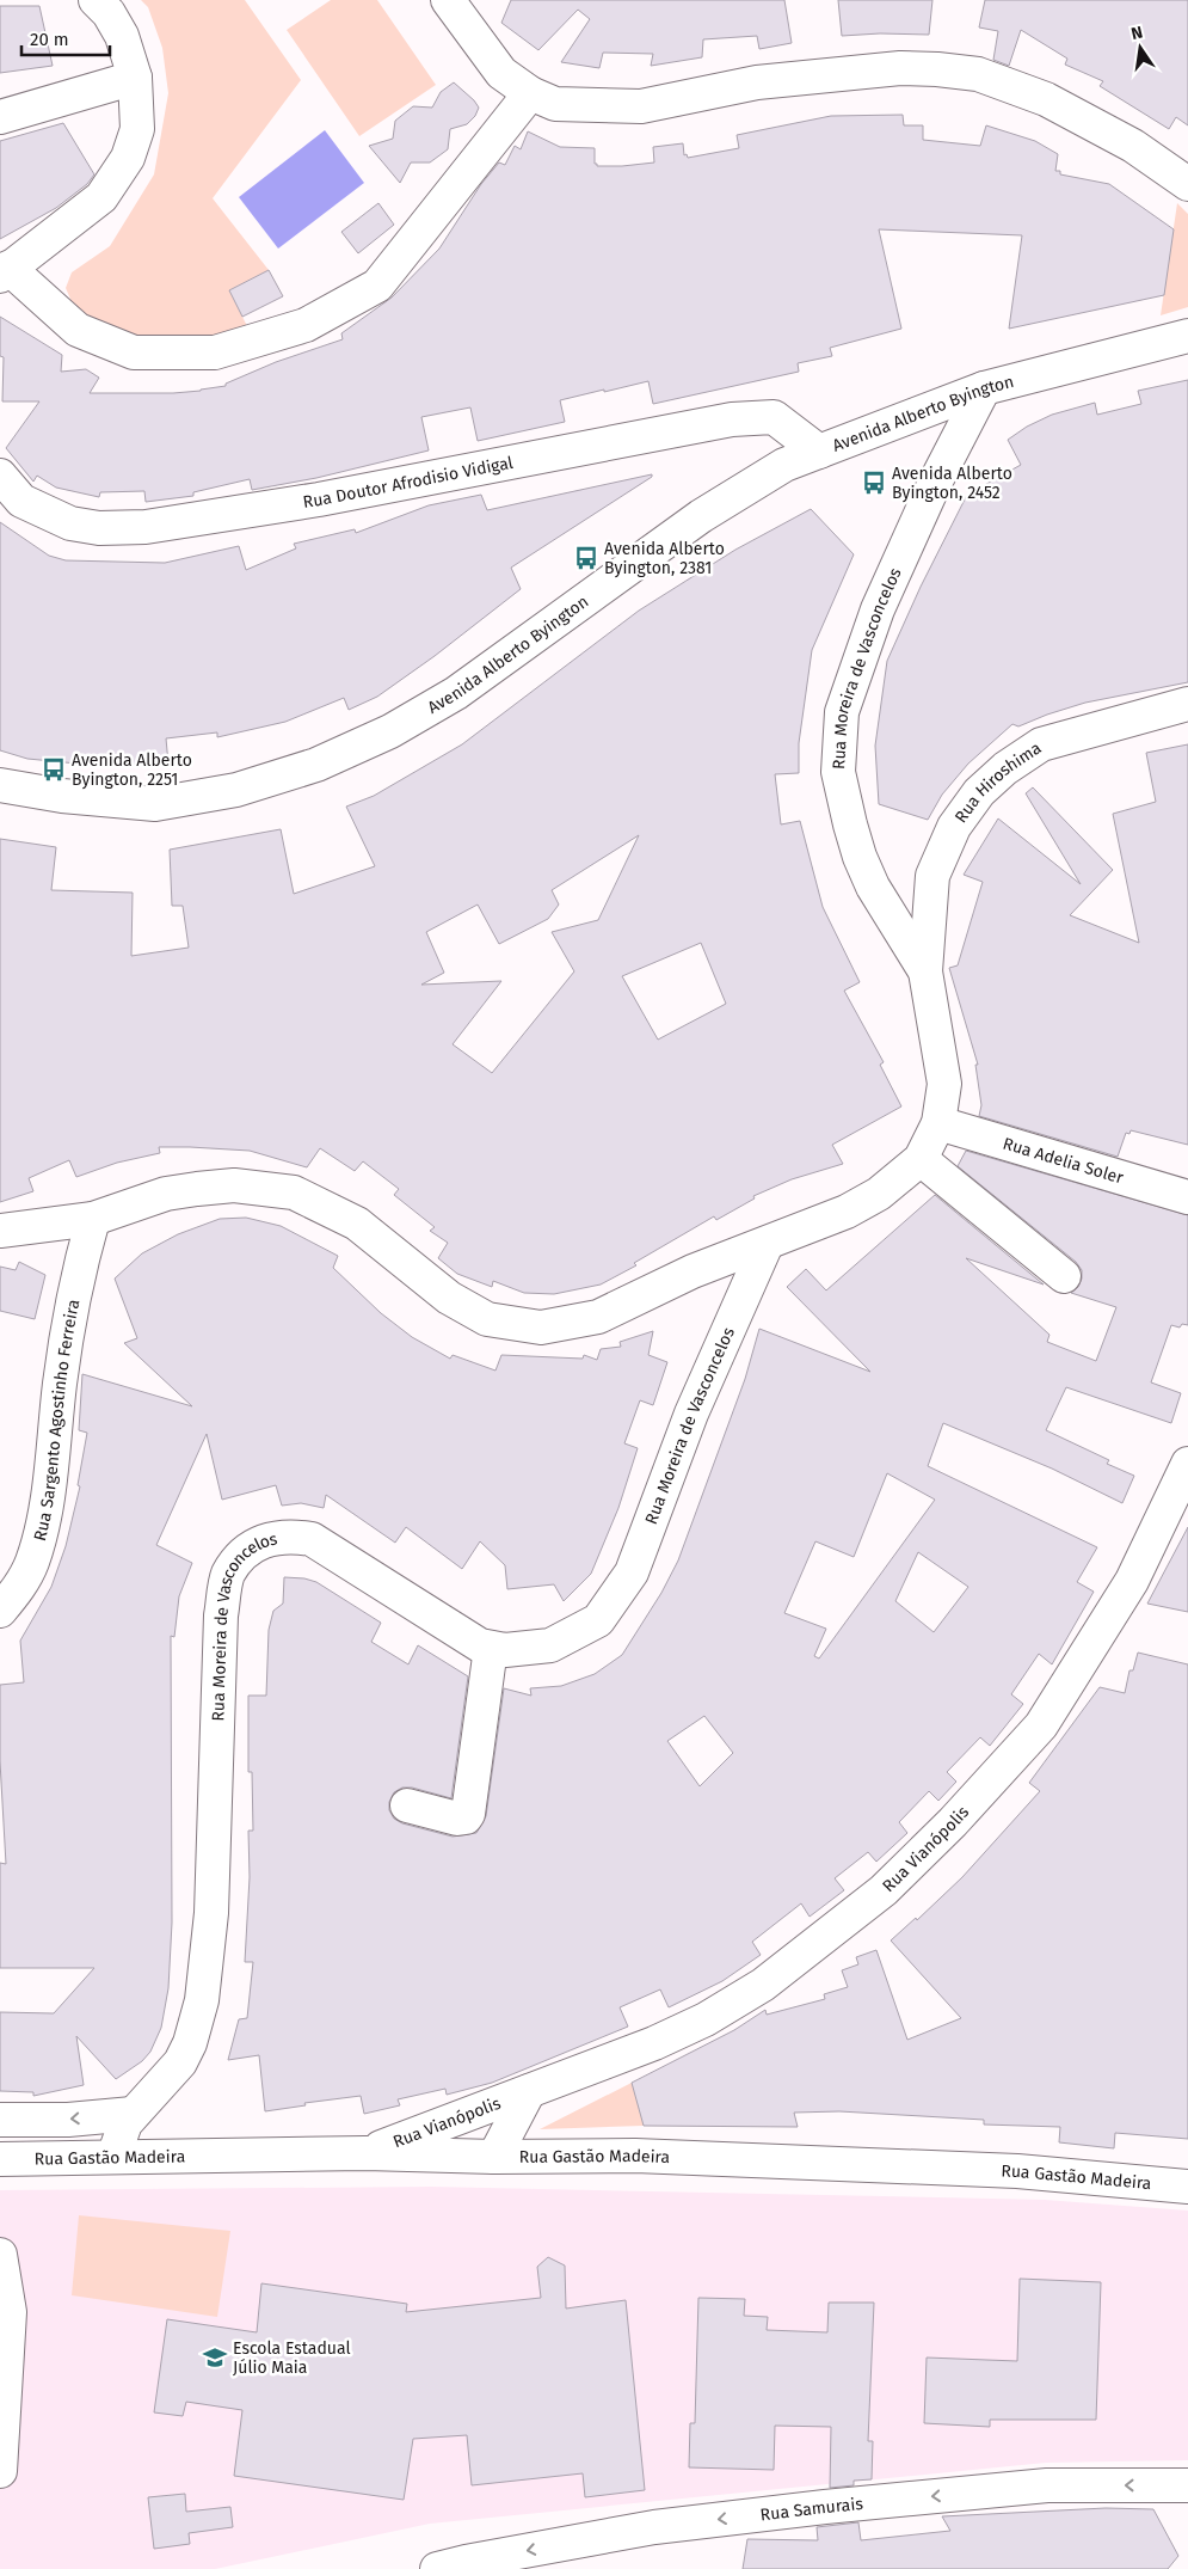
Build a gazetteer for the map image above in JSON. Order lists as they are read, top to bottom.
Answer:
{
  "streets": {
    "street": [
      "Avenida Alberto Byington",
      "Rua Doutor Afrodisio Vidigal",
      "Rua Moreira de Vasconcelos",
      "Rua Hiroshima",
      "Rua Adelia Soler",
      "Rua Sargento Agostinho Ferreira",
      "Rua Vianópolis",
      "Rua Gastão Madeira",
      "Rua Samurais"
    ]
  },
  "crossings": [
    ["Avenida Alberto Byington", "Rua Doutor Afrodisio Vidigal"],
    ["Avenida Alberto Byington", "Rua Moreira de Vasconcelos"],
    ["Rua Moreira de Vasconcelos", "Rua Hiroshima"],
    ["Rua Moreira de Vasconcelos", "Rua Adelia Soler"],
    ["Rua Moreira de Vasconcelos", "Rua Gastão Madeira"],
    ["Rua Vianópolis", "Rua Gastão Madeira"]
  ],
  "one_way": ["Rua Samurais"],
  "places": {
    "bus stop": ["Avenida Alberto Byington, 2452", "Avenida Alberto Byington, 2381", "Avenida Alberto Byington, 2251"],
    "school or university": ["Escola Estadual Júlio Maia"]
  },
  "scale_bar": "20 m",
  "north": "top"
}
